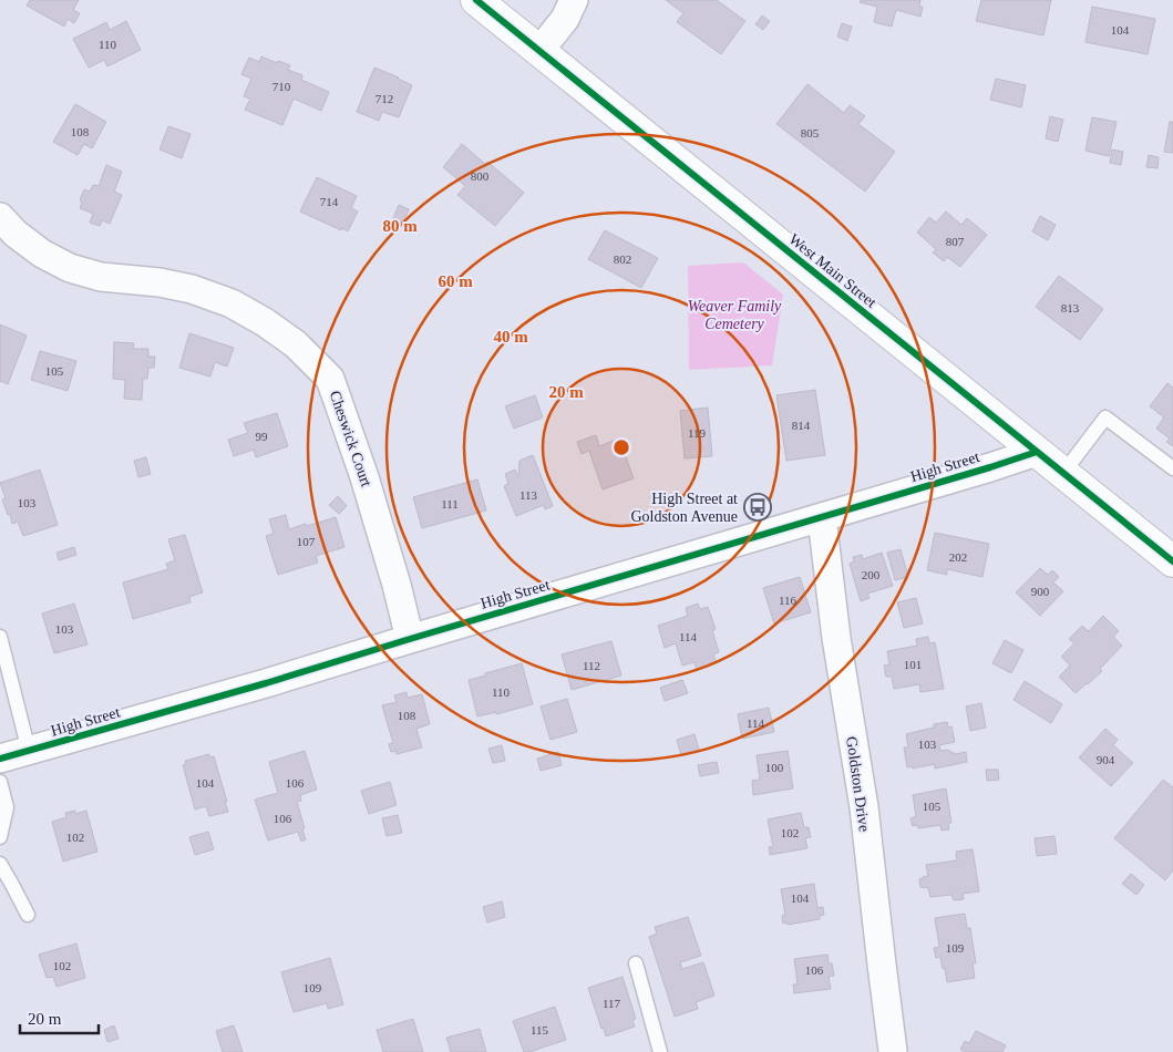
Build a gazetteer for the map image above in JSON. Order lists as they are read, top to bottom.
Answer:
{
  "streets": {
    "main road": ["West Main Street"],
    "street": ["Cheswick Court", "High Street", "Goldston Drive"]
  },
  "crossings": [
    ["West Main Street", "High Street"],
    ["Cheswick Court", "High Street"],
    ["High Street", "Goldston Drive"]
  ],
  "parks": ["Weaver Family Cemetery"],
  "places": {
    "bus stop": ["High Street at Goldston Avenue"]
  },
  "house_numbers": [
    "104",
    "110",
    "710",
    "712",
    "108",
    "805",
    "800",
    "714",
    "807",
    "802",
    "813",
    "105",
    "814",
    "119",
    "99",
    "113",
    "103",
    "111",
    "107",
    "202",
    "200",
    "900",
    "116",
    "103",
    "114",
    "101",
    "112",
    "110",
    "108",
    "114",
    "103",
    "904",
    "100",
    "104",
    "106",
    "105",
    "106",
    "102",
    "102",
    "104",
    "109",
    "102",
    "106",
    "109",
    "117",
    "115"
  ],
  "scale_bar": "20 m",
  "rings": [
    "80 m",
    "60 m",
    "40 m",
    "20 m"
  ]
}
